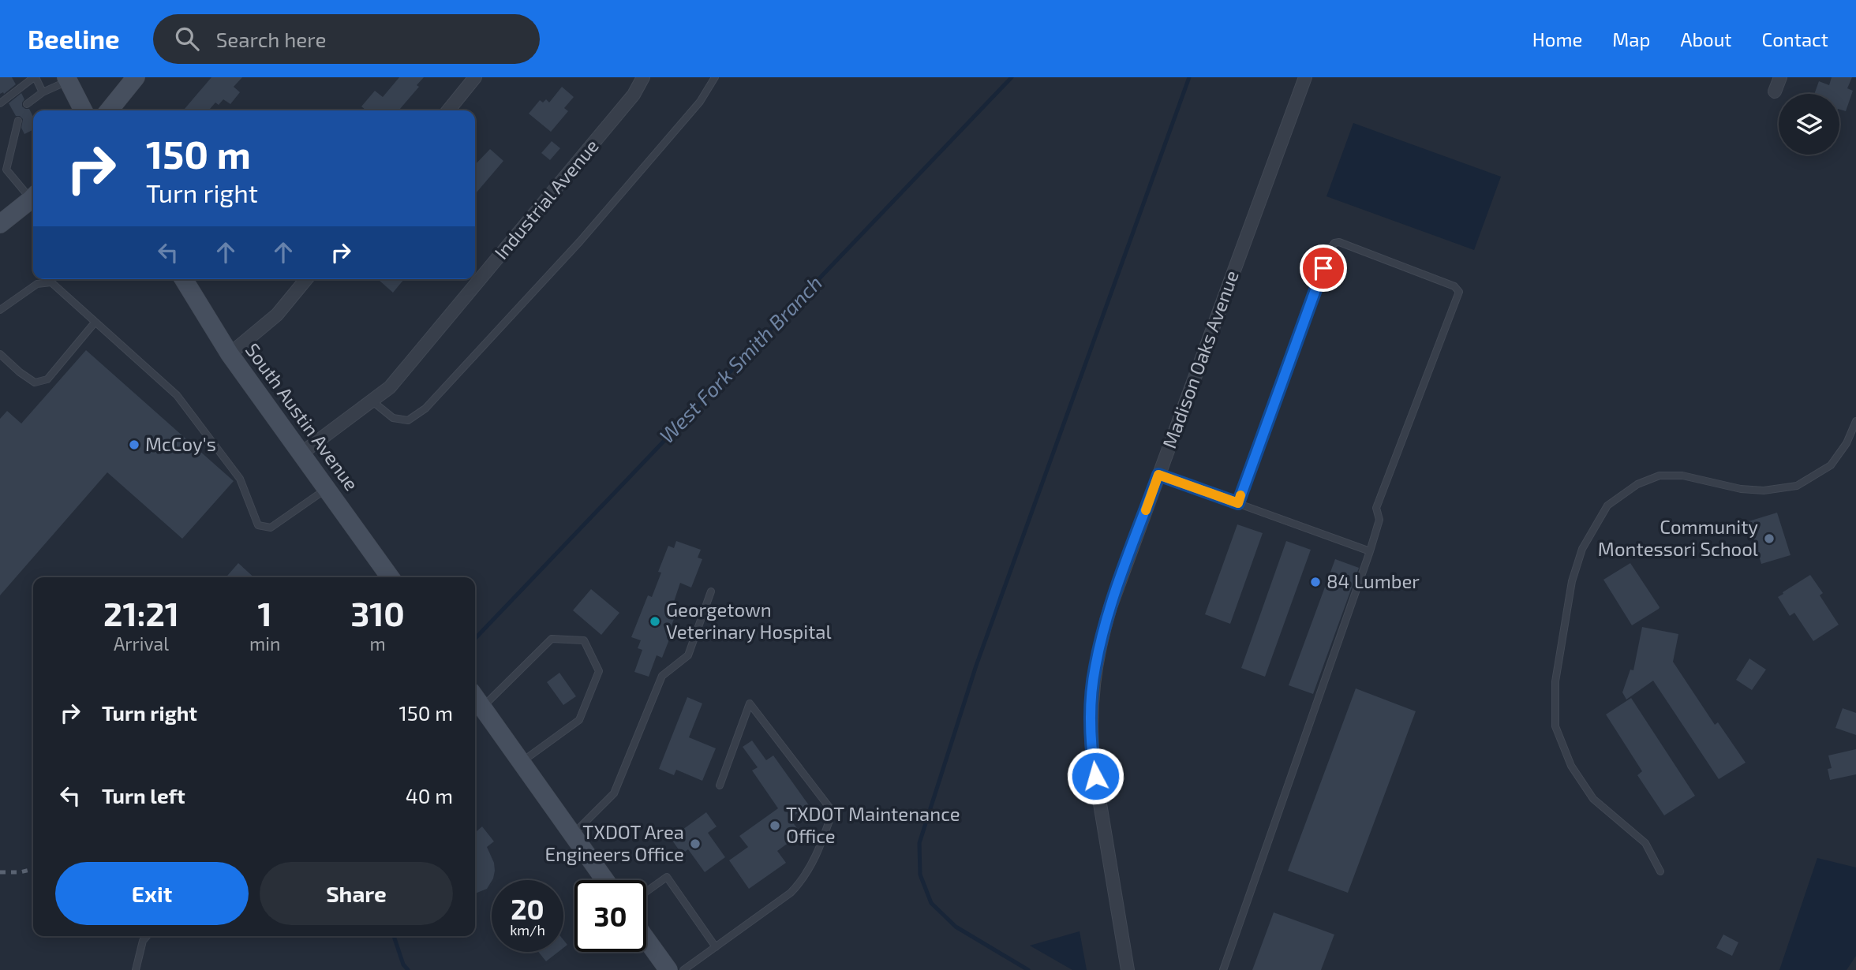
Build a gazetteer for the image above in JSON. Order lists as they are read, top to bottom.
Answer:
{
  "streets": {
    "main road": ["South Austin Avenue"],
    "street": ["Industrial Avenue", "Madison Oaks Avenue"]
  },
  "crossings": [
    ["Industrial Avenue", "South Austin Avenue"]
  ],
  "water": ["West Fork Smith Branch"],
  "places": [
    "McCoy's",
    "Community Montessori School",
    "84 Lumber",
    "Georgetown Veterinary Hospital",
    "TXDOT Maintenance Office",
    "TXDOT Area Engineers Office"
  ],
  "page": {
    "header": "Beeline",
    "search": "Search here",
    "nav": [
      "Home",
      "Map",
      "About",
      "Contact"
    ],
    "turn": ["150 m", "Turn right"],
    "eta": [
      "21:21",
      "Arrival",
      "1",
      "min",
      "310",
      "m"
    ],
    "list": [
      {
        "name": "Turn right",
        "value": "150 m"
      },
      {
        "name": "Turn left",
        "value": "40 m"
      }
    ],
    "buttons": ["Exit", "Share"],
    "speed": "20 km/h",
    "limit": "30"
  }
}
